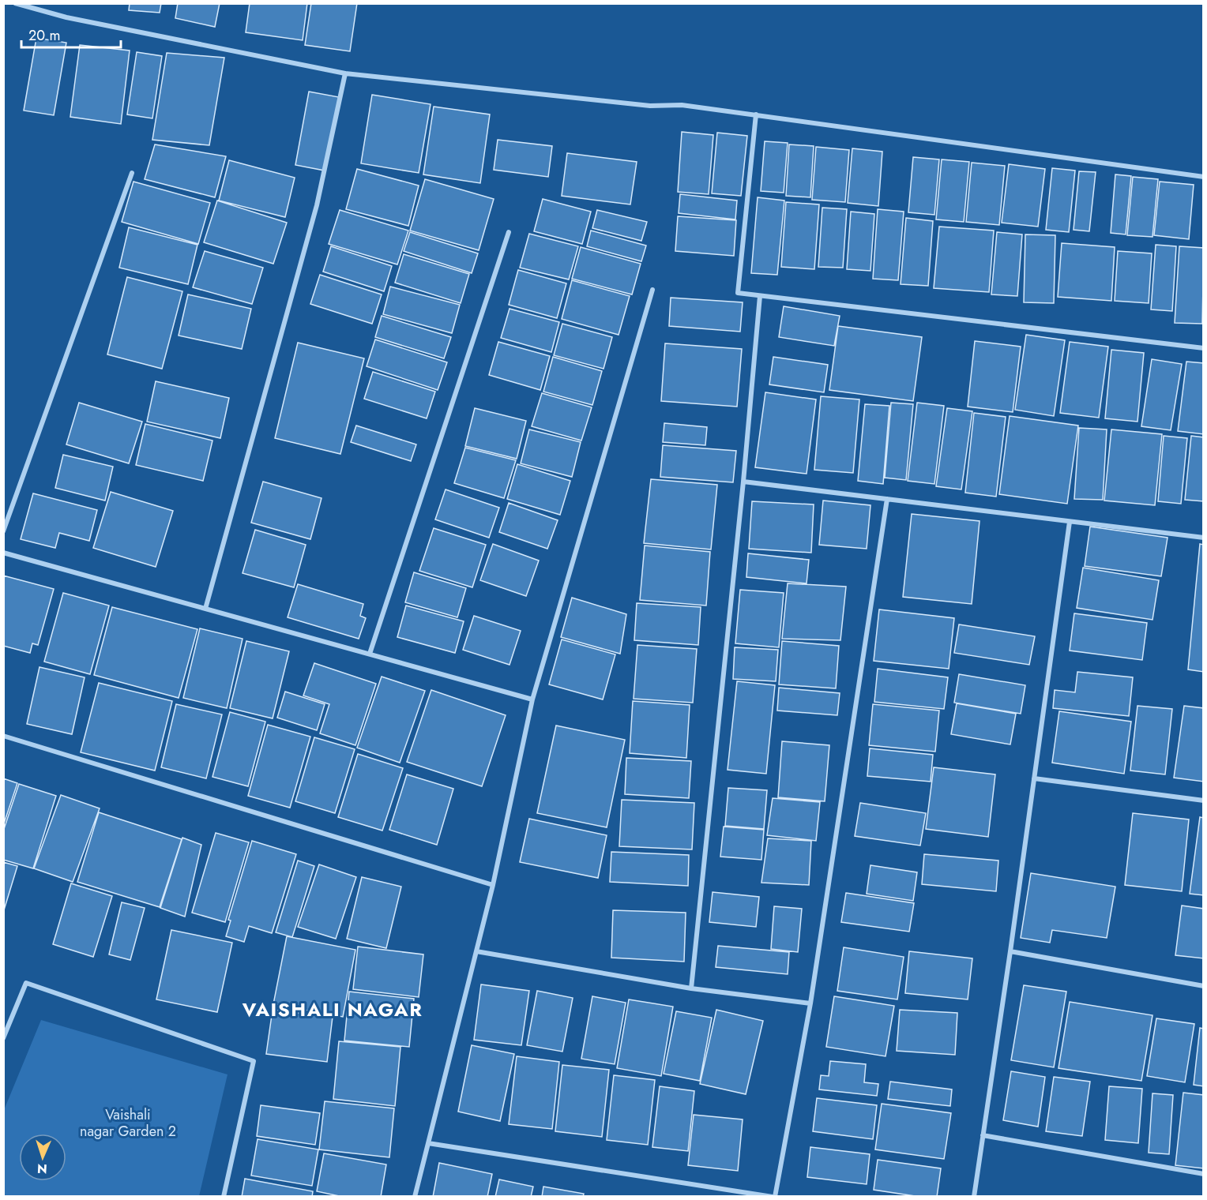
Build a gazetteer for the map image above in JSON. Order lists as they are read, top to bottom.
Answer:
{
  "districts": ["VAISHALI NAGAR"],
  "parks": ["Vaishali nagar Garden 2"],
  "scale_bar": "20 m",
  "north": "bottom"
}
